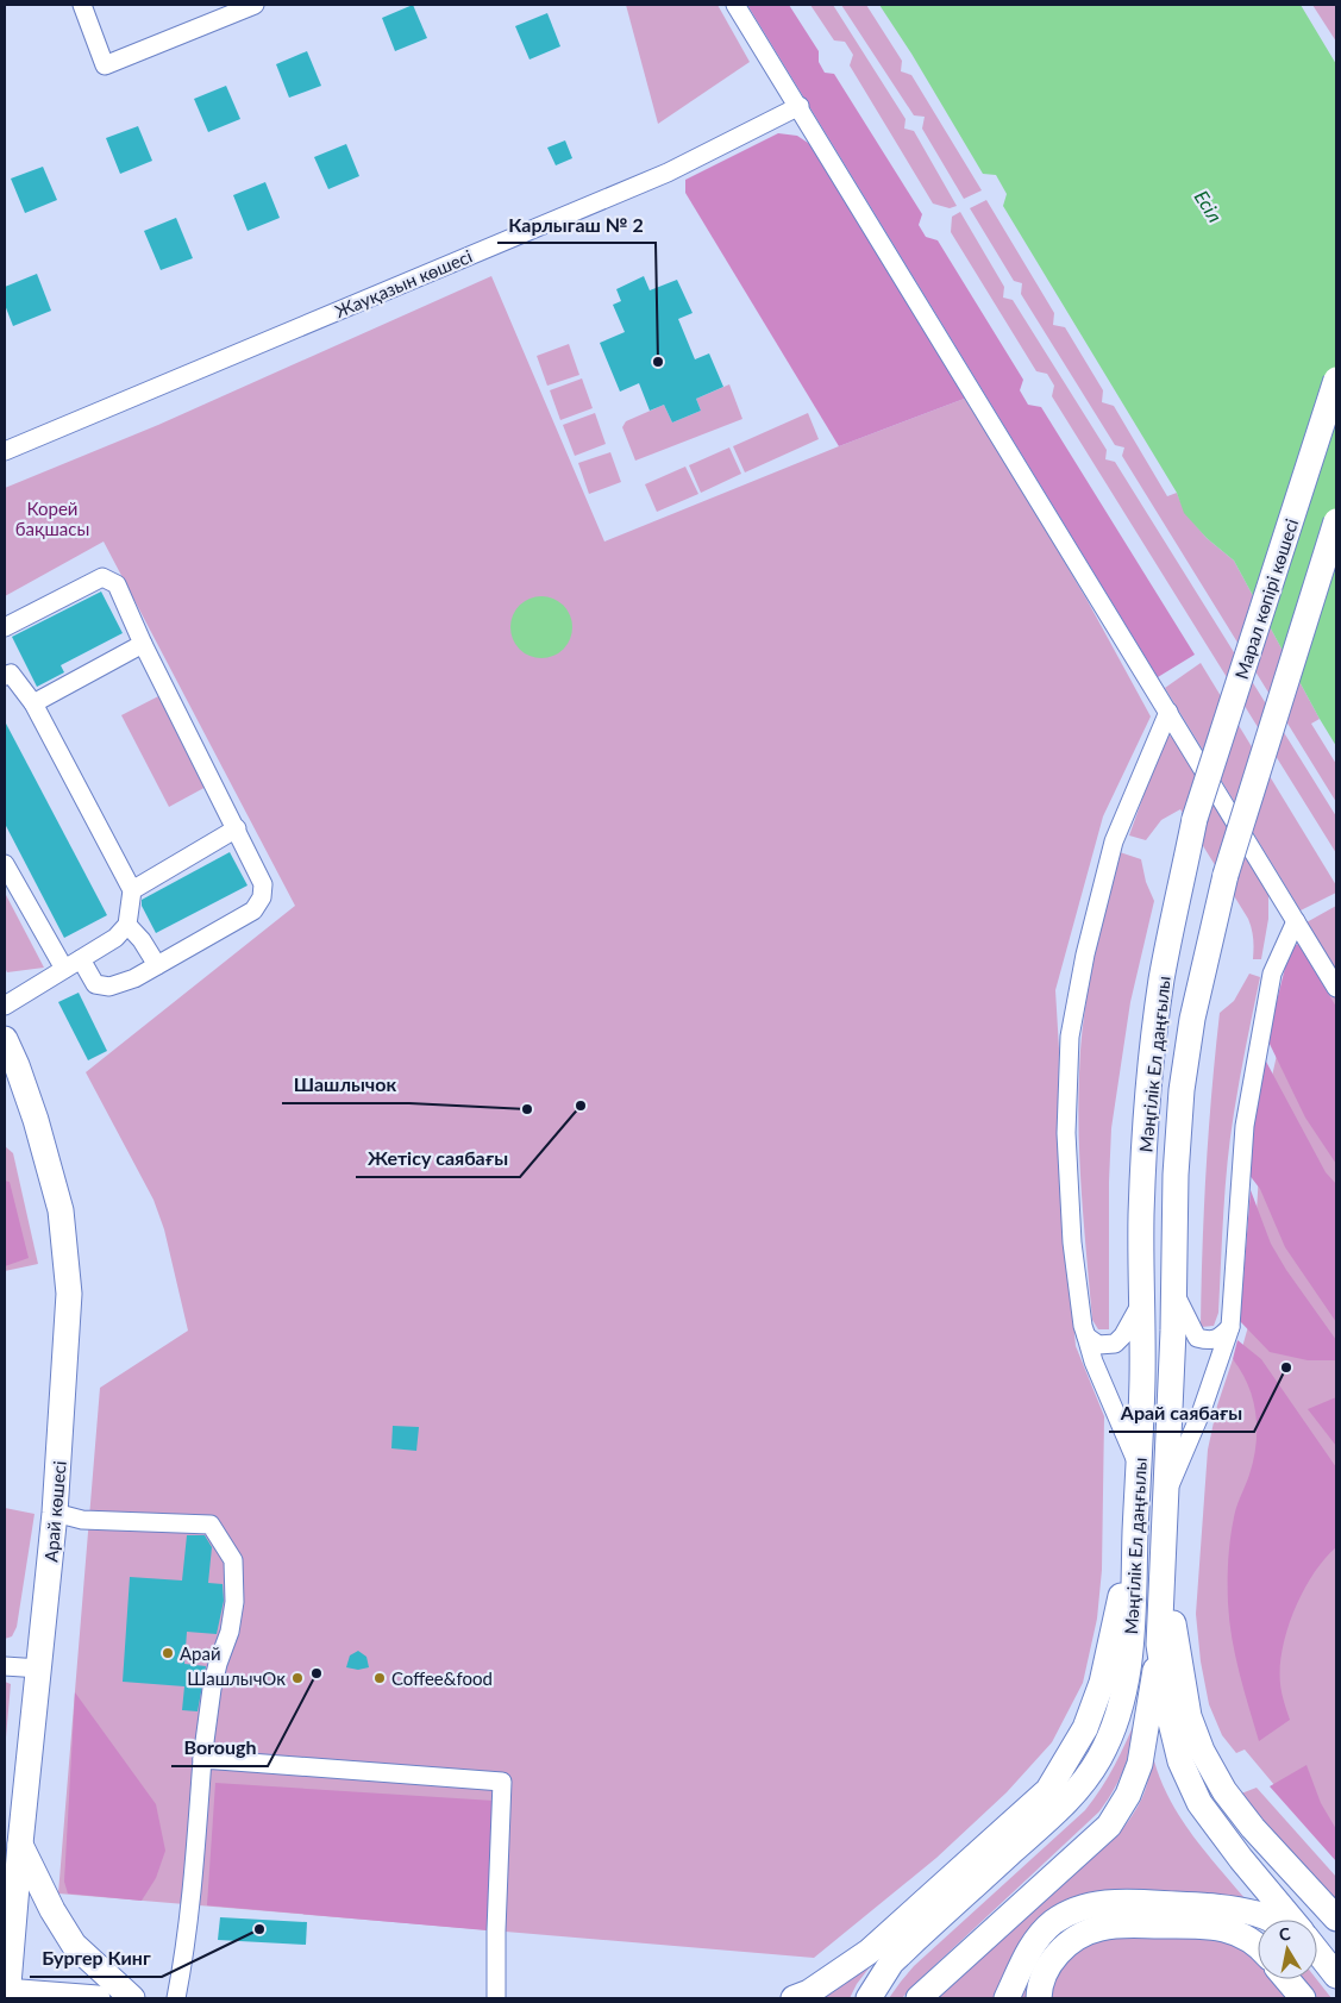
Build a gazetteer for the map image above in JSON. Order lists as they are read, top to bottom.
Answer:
{
  "streets": {
    "main road": ["Марал көпірі көшесі", "Мәңгілік Ел даңғылы", "Арай көшесі"],
    "street": ["Жауқазын көшесі"]
  },
  "crossings": [
    ["Марал көпірі көшесі", "Мәңгілік Ел даңғылы"]
  ],
  "water": ["Есіл"],
  "parks": ["Корей бақшасы"],
  "places": [
    "Карлыгаш № 2",
    "Жетісу саябағы",
    "Шашлычок",
    "Арай саябағы",
    "Арай",
    "Borough",
    "ШашлычОк",
    "Coffee&food",
    "Бургер Кинг"
  ],
  "north": "top"
}
